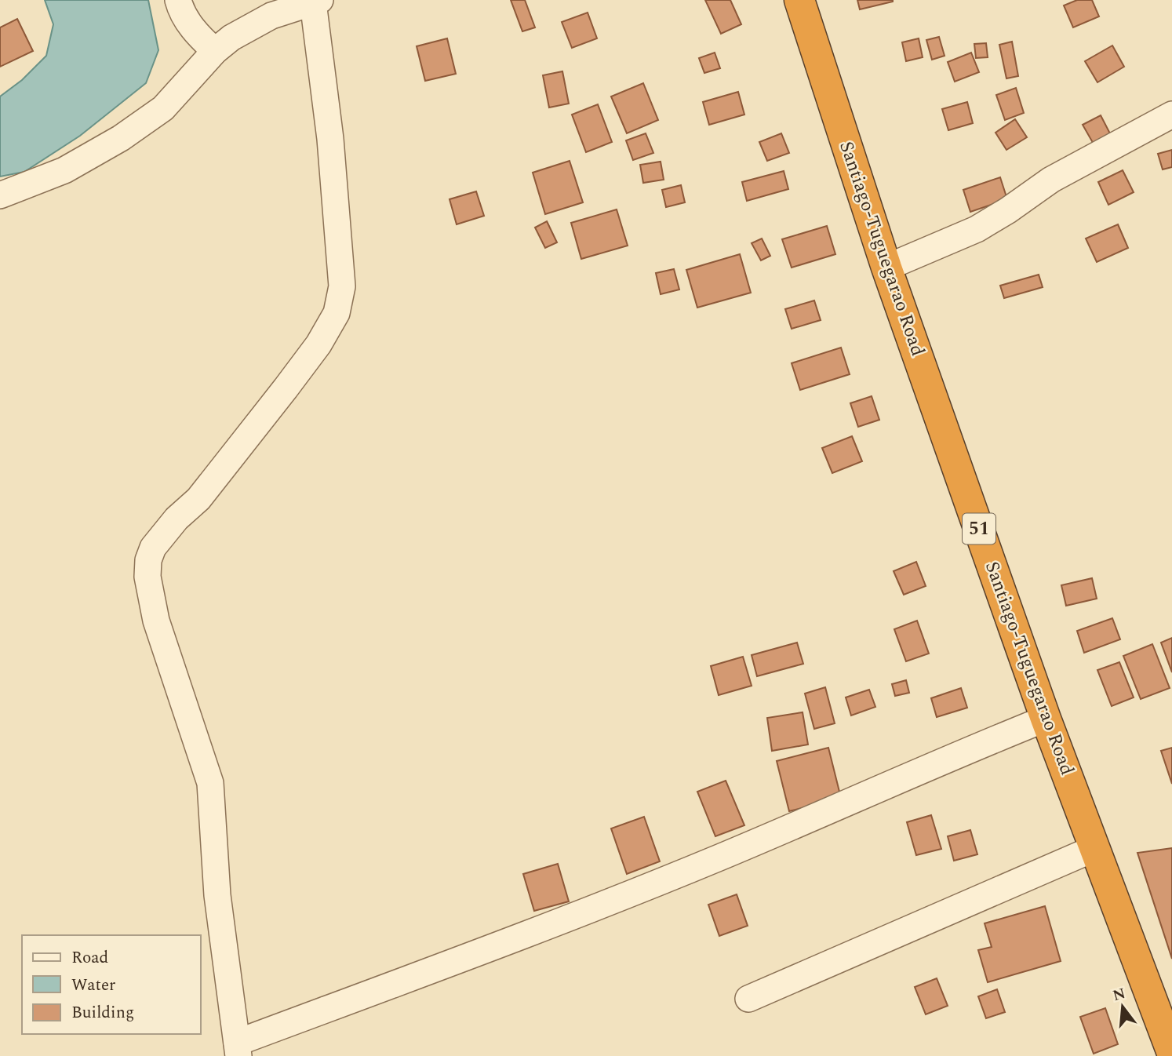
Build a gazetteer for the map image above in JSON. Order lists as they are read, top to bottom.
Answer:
{
  "streets": {
    "highway": ["Santiago-Tuguegarao Road", "51"]
  },
  "legend": ["Road", "Water", "Building"],
  "north": "top"
}
